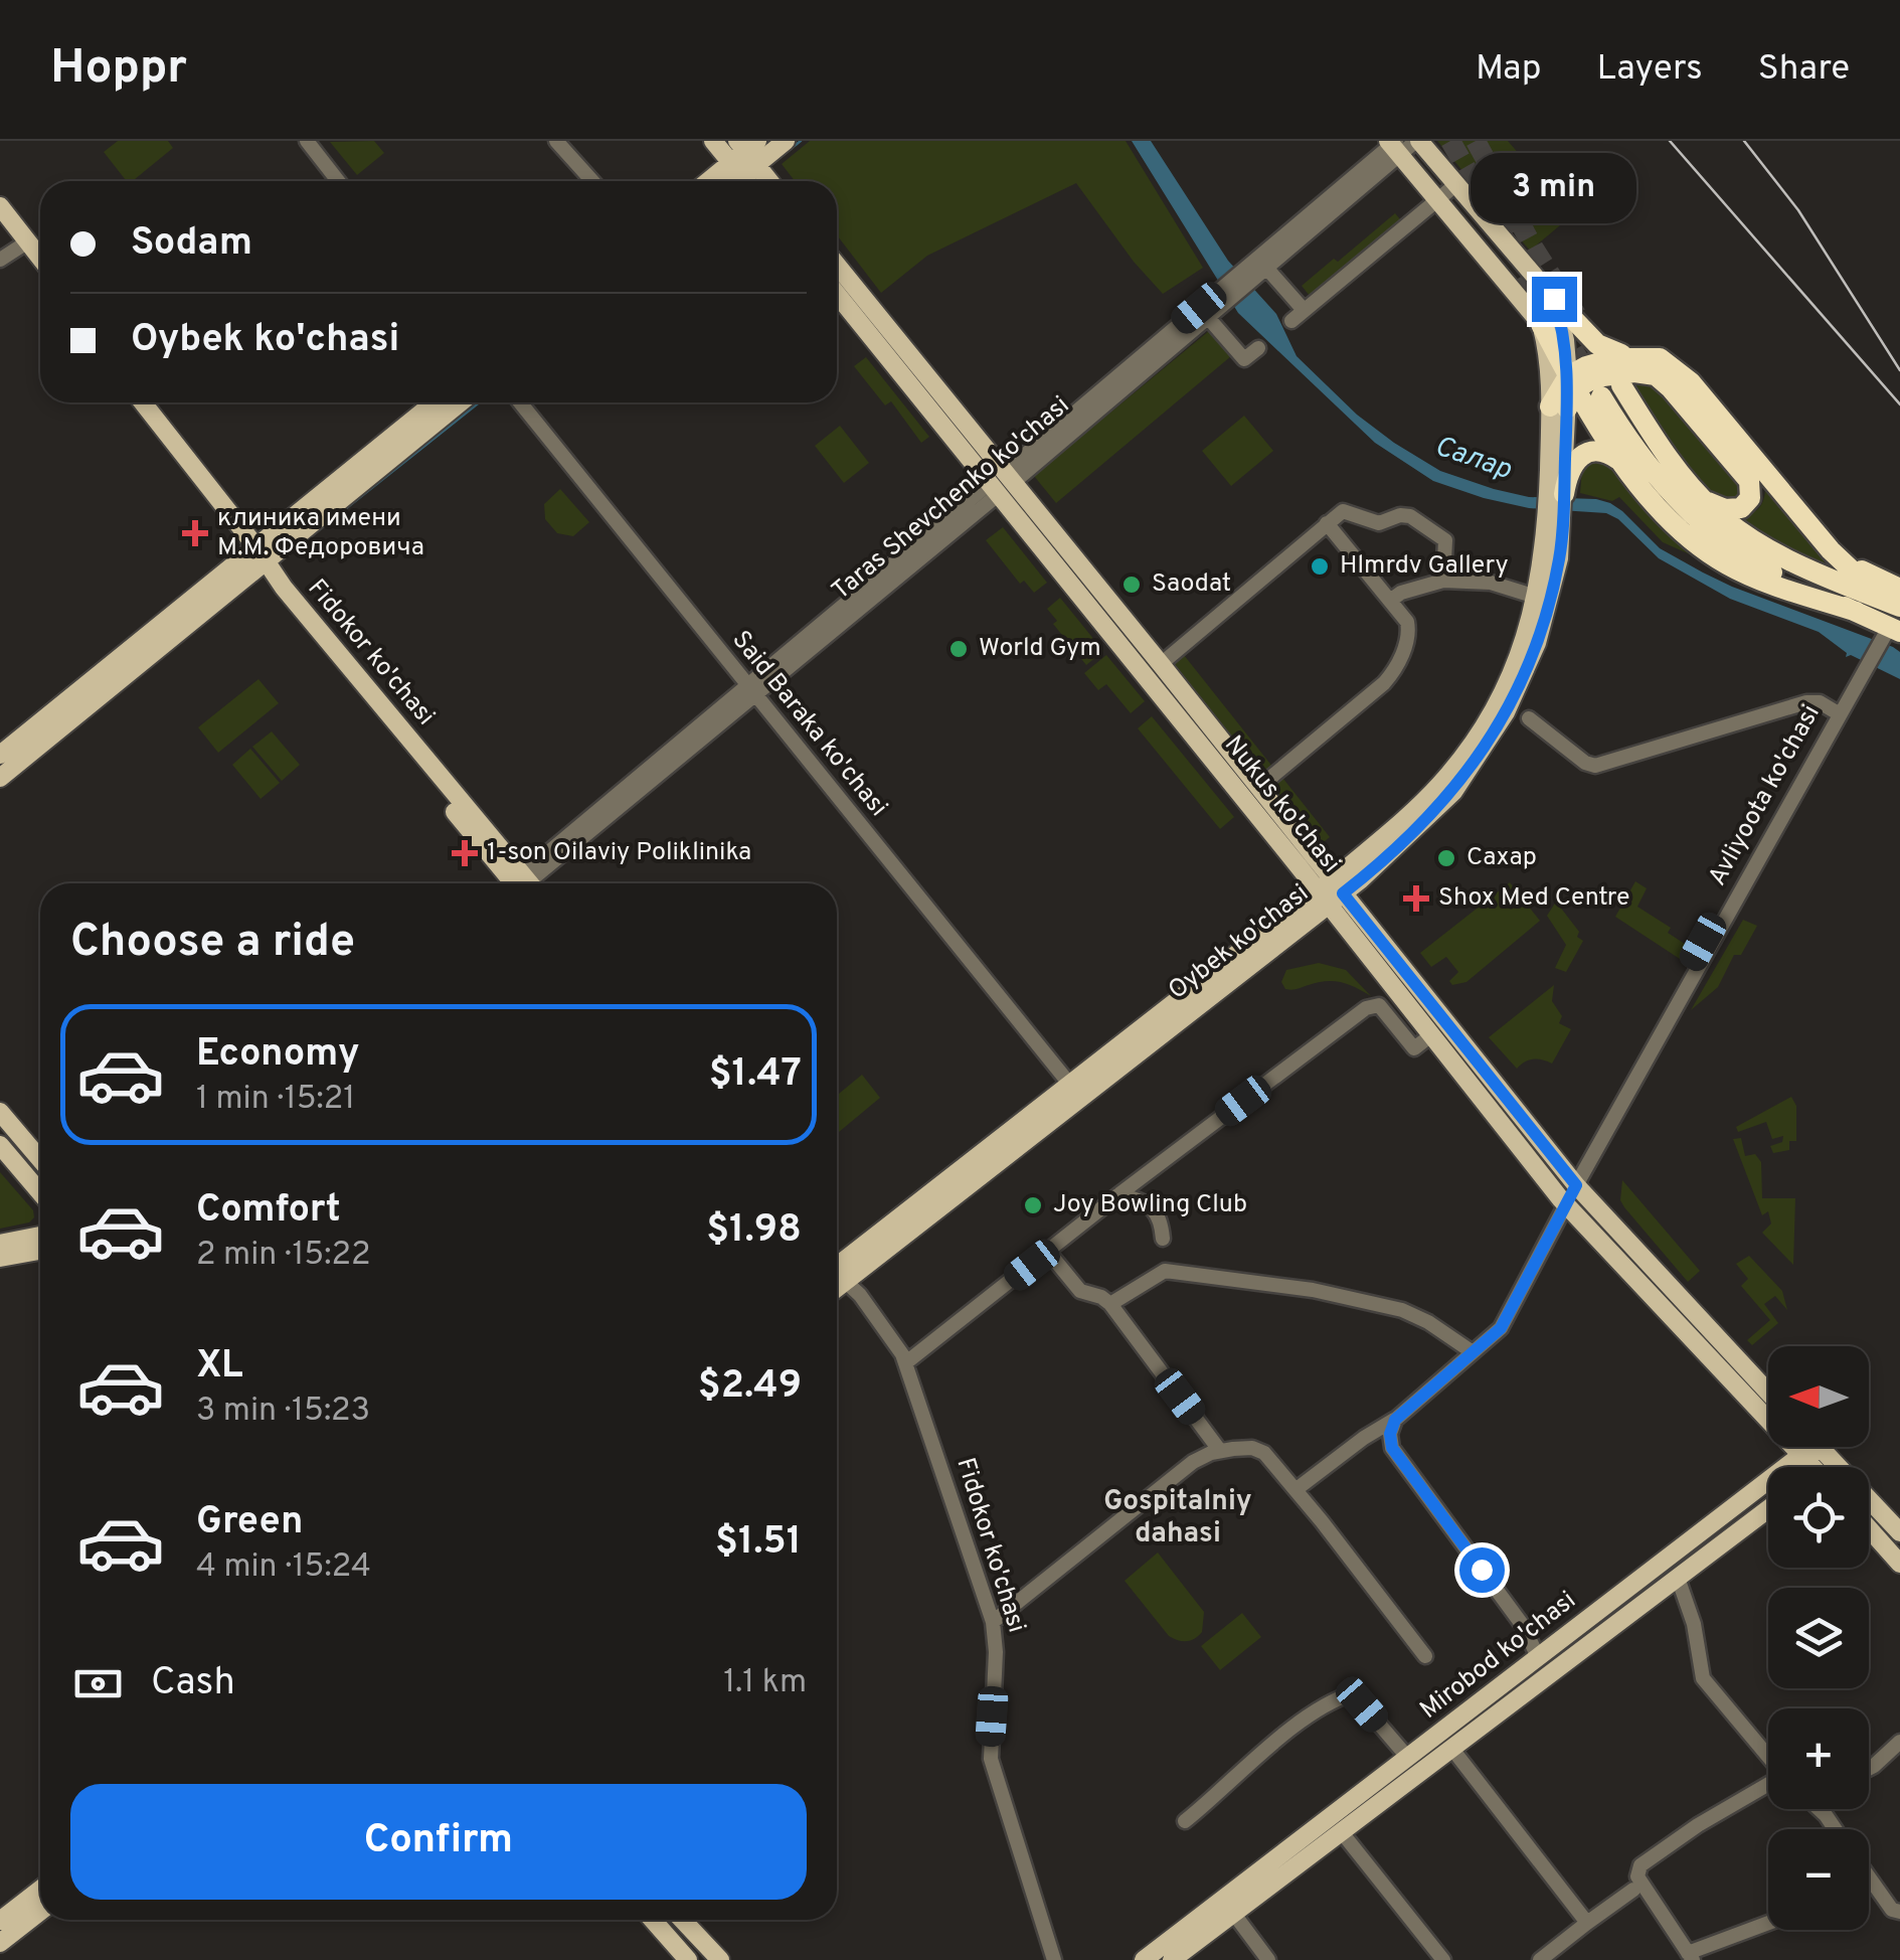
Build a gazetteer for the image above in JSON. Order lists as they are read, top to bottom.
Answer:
{
  "streets": {
    "main road": [
      "Fidokor ko'chasi",
      "Avliyoota ko'chasi",
      "Nukus ko'chasi",
      "Oybek ko'chasi",
      "Mirobod ko'chasi"
    ],
    "street": ["Taras Shevchenko ko'chasi", "Said Baraka ko'chasi"]
  },
  "crossings": [
    ["Taras Shevchenko ko'chasi", "Said Baraka ko'chasi"],
    ["Taras Shevchenko ko'chasi", "Nukus ko'chasi"],
    ["Said Baraka ko'chasi", "Oybek ko'chasi"],
    ["Avliyoota ko'chasi", "Nukus ko'chasi"],
    ["Nukus ko'chasi", "Oybek ko'chasi"],
    ["Nukus ko'chasi", "Mirobod ko'chasi"]
  ],
  "districts": ["Gospitalniy dahasi"],
  "water": ["Салар"],
  "places": {
    "health": ["клиника имени М.М. Федоровича", "1-son Oilaviy Poliklinika", "Shox Med Centre"],
    "other": [
      "Hlmrdv Gallery",
      "Saodat",
      "World Gym",
      "Сахар",
      "Joy Bowling Club"
    ]
  },
  "north": "left",
  "page": {
    "header": "Hoppr",
    "nav": ["Map", "Layers", "Share"],
    "bubble": "3 min",
    "banner": ["Sodam", "Oybek ko'chasi"],
    "heading": "Choose a ride",
    "list": [
      {
        "name": "Economy",
        "note": "1 min · 15:21",
        "value": "$1.47"
      },
      {
        "name": "Comfort",
        "note": "2 min · 15:22",
        "value": "$1.98"
      },
      {
        "name": "XL",
        "note": "3 min · 15:23",
        "value": "$2.49"
      },
      {
        "name": "Green",
        "note": "4 min · 15:24",
        "value": "$1.51"
      }
    ],
    "map_buttons": ["+", "−"],
    "pay": ["Cash", "1.1 km"],
    "buttons": "Confirm"
  }
}
